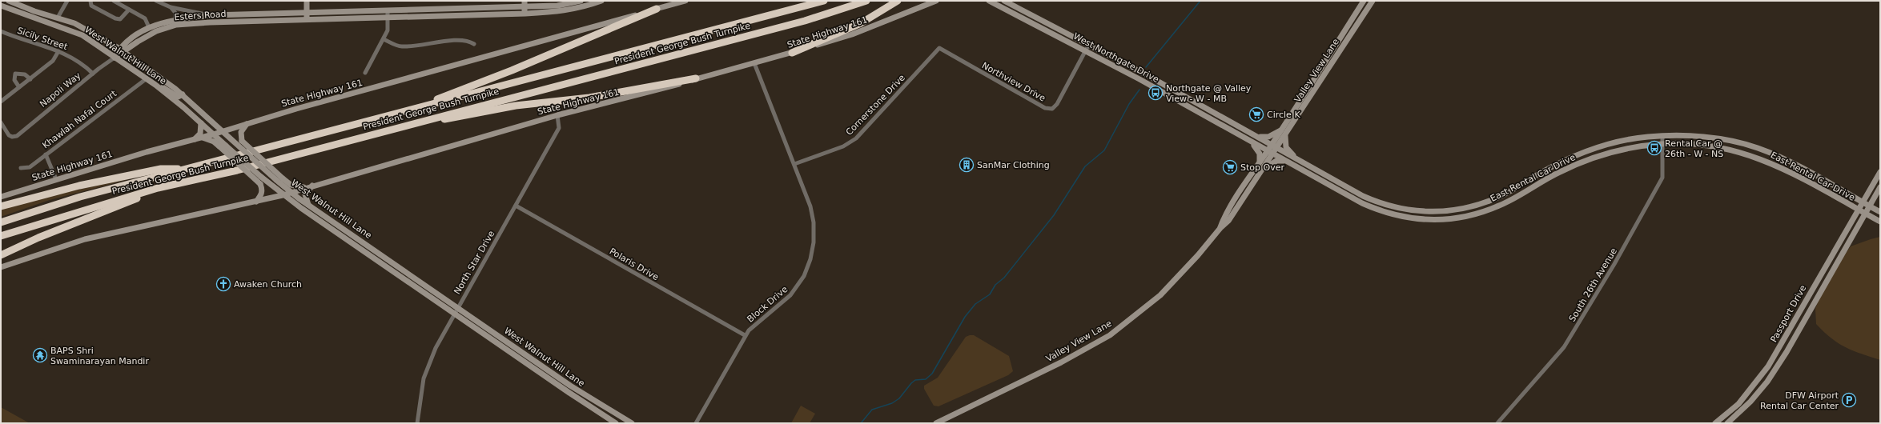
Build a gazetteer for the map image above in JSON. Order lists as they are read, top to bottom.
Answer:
{
  "streets": {
    "highway": ["President George Bush Turnpike"],
    "main road": [
      "Esters Road",
      "State Highway 161",
      "West Walnut Hill Lane",
      "West Northgate Drive",
      "Valley View Lane",
      "East Rental Car Drive",
      "Passport Drive"
    ],
    "street": [
      "Sicily Street",
      "Northview Drive",
      "Napoli Way",
      "Cornerstone Drive",
      "Khawlah Nafal Court",
      "North Star Drive",
      "Polaris Drive",
      "South 26th Avenue",
      "Block Drive"
    ]
  },
  "crossings": [
    ["Esters Road", "West Walnut Hill Lane"],
    ["Esters Road", "Napoli Way"],
    ["State Highway 161", "West Walnut Hill Lane"],
    ["State Highway 161", "North Star Drive"],
    ["State Highway 161", "Block Drive"],
    ["Sicily Street", "Napoli Way"],
    ["West Walnut Hill Lane", "Napoli Way"],
    ["West Walnut Hill Lane", "Khawlah Nafal Court"],
    ["West Walnut Hill Lane", "North Star Drive"],
    ["West Northgate Drive", "Valley View Lane"],
    ["West Northgate Drive", "Northview Drive"],
    ["West Northgate Drive", "East Rental Car Drive"],
    ["Valley View Lane", "East Rental Car Drive"],
    ["Northview Drive", "Cornerstone Drive"],
    ["Cornerstone Drive", "Block Drive"],
    ["East Rental Car Drive", "South 26th Avenue"],
    ["East Rental Car Drive", "Passport Drive"],
    ["North Star Drive", "Polaris Drive"],
    ["Polaris Drive", "Block Drive"]
  ],
  "places": {
    "bus stop": ["Northgate @ Valley View - W - MB", "Rental Car @ 26th - W - NS"],
    "supermarket": ["Circle K", "Stop Over"],
    "building": ["SanMar Clothing"],
    "church": ["Awaken Church"],
    "temple": ["BAPS Shri Swaminarayan Mandir"],
    "parking": ["DFW Airport Rental Car Center"]
  }
}
